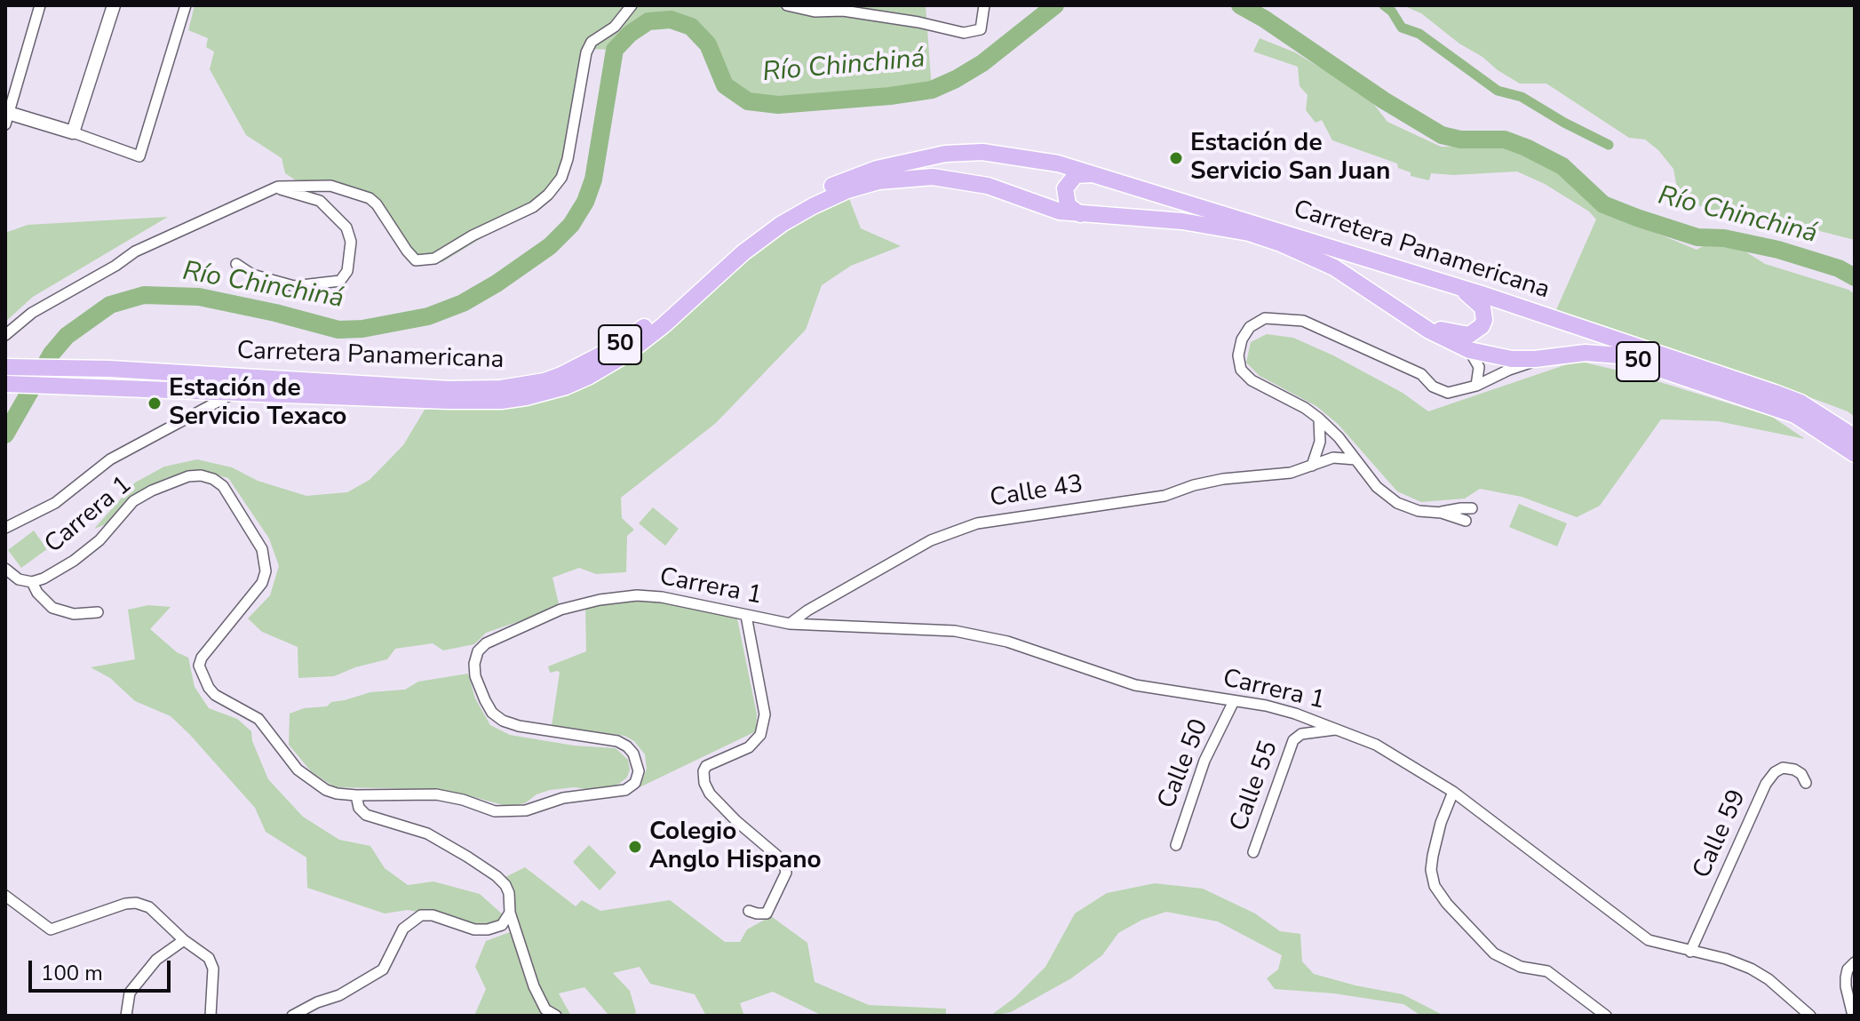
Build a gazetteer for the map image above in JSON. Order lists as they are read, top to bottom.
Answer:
{
  "streets": {
    "highway": ["Carretera Panamericana", "50"],
    "street": [
      "Calle 43",
      "Carrera 1",
      "Calle 50",
      "Calle 55",
      "Calle 59"
    ]
  },
  "crossings": [
    ["Calle 43", "Carrera 1"],
    ["Carrera 1", "Calle 50"],
    ["Carrera 1", "Calle 55"],
    ["Carrera 1", "Calle 59"]
  ],
  "water": ["Río Chinchiná"],
  "places": ["Estación de Servicio San Juan", "Estación de Servicio Texaco", "Colegio Anglo Hispano"],
  "scale_bar": "100 m"
}
